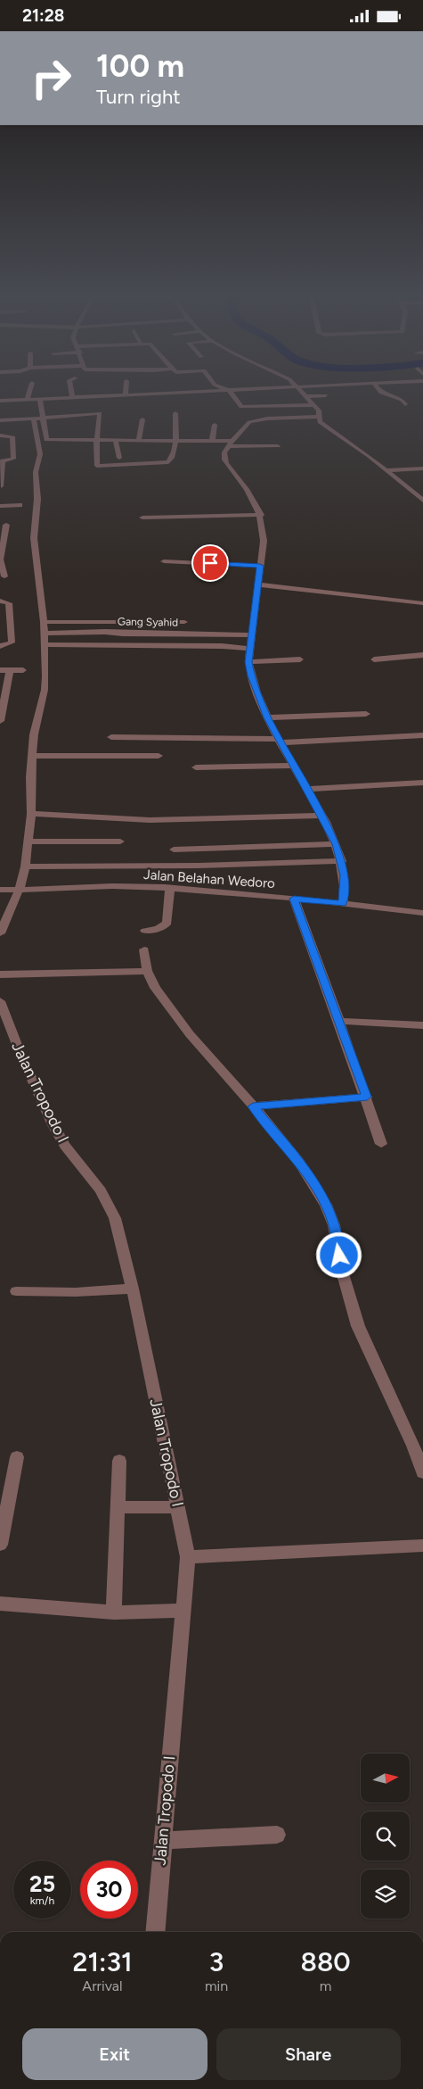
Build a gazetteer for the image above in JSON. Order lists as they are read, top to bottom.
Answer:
{
  "streets": {
    "street": ["Gang Syahid", "Jalan Belahan Wedoro", "Jalan Tropodo I"]
  },
  "north": "right",
  "page": {
    "status": "21:28",
    "turn": ["100 m", "Turn right"],
    "speed": "25 km/h",
    "limit": "30",
    "eta": [
      "21:31",
      "Arrival",
      "3",
      "min",
      "880",
      "m"
    ],
    "buttons": ["Exit", "Share"]
  }
}
